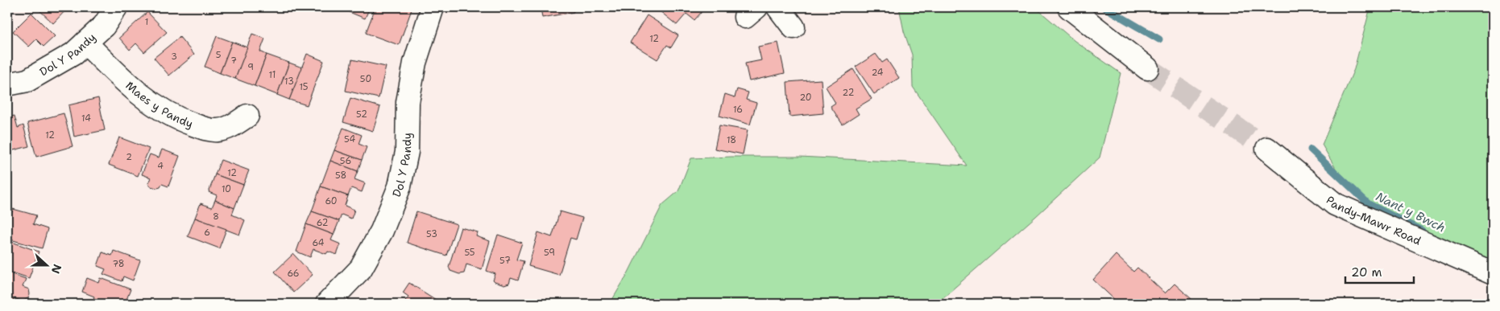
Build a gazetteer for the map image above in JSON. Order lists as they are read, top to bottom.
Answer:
{
  "streets": {
    "street": ["Dol Y Pandy", "Maes y Pandy", "Pandy-Mawr Road"]
  },
  "crossings": [
    ["Dol Y Pandy", "Maes y Pandy"]
  ],
  "water": ["Nant y Bwch"],
  "house_numbers": [
    "1",
    "12",
    "5",
    "3",
    "7",
    "9",
    "24",
    "11",
    "50",
    "13",
    "15",
    "22",
    "20",
    "16",
    "52",
    "14",
    "12",
    "54",
    "18",
    "2",
    "56",
    "4",
    "12",
    "58",
    "10",
    "60",
    "8",
    "62",
    "6",
    "53",
    "64",
    "55",
    "59",
    "57",
    "78",
    "66"
  ],
  "scale_bar": "20 m",
  "north": "right"
}
